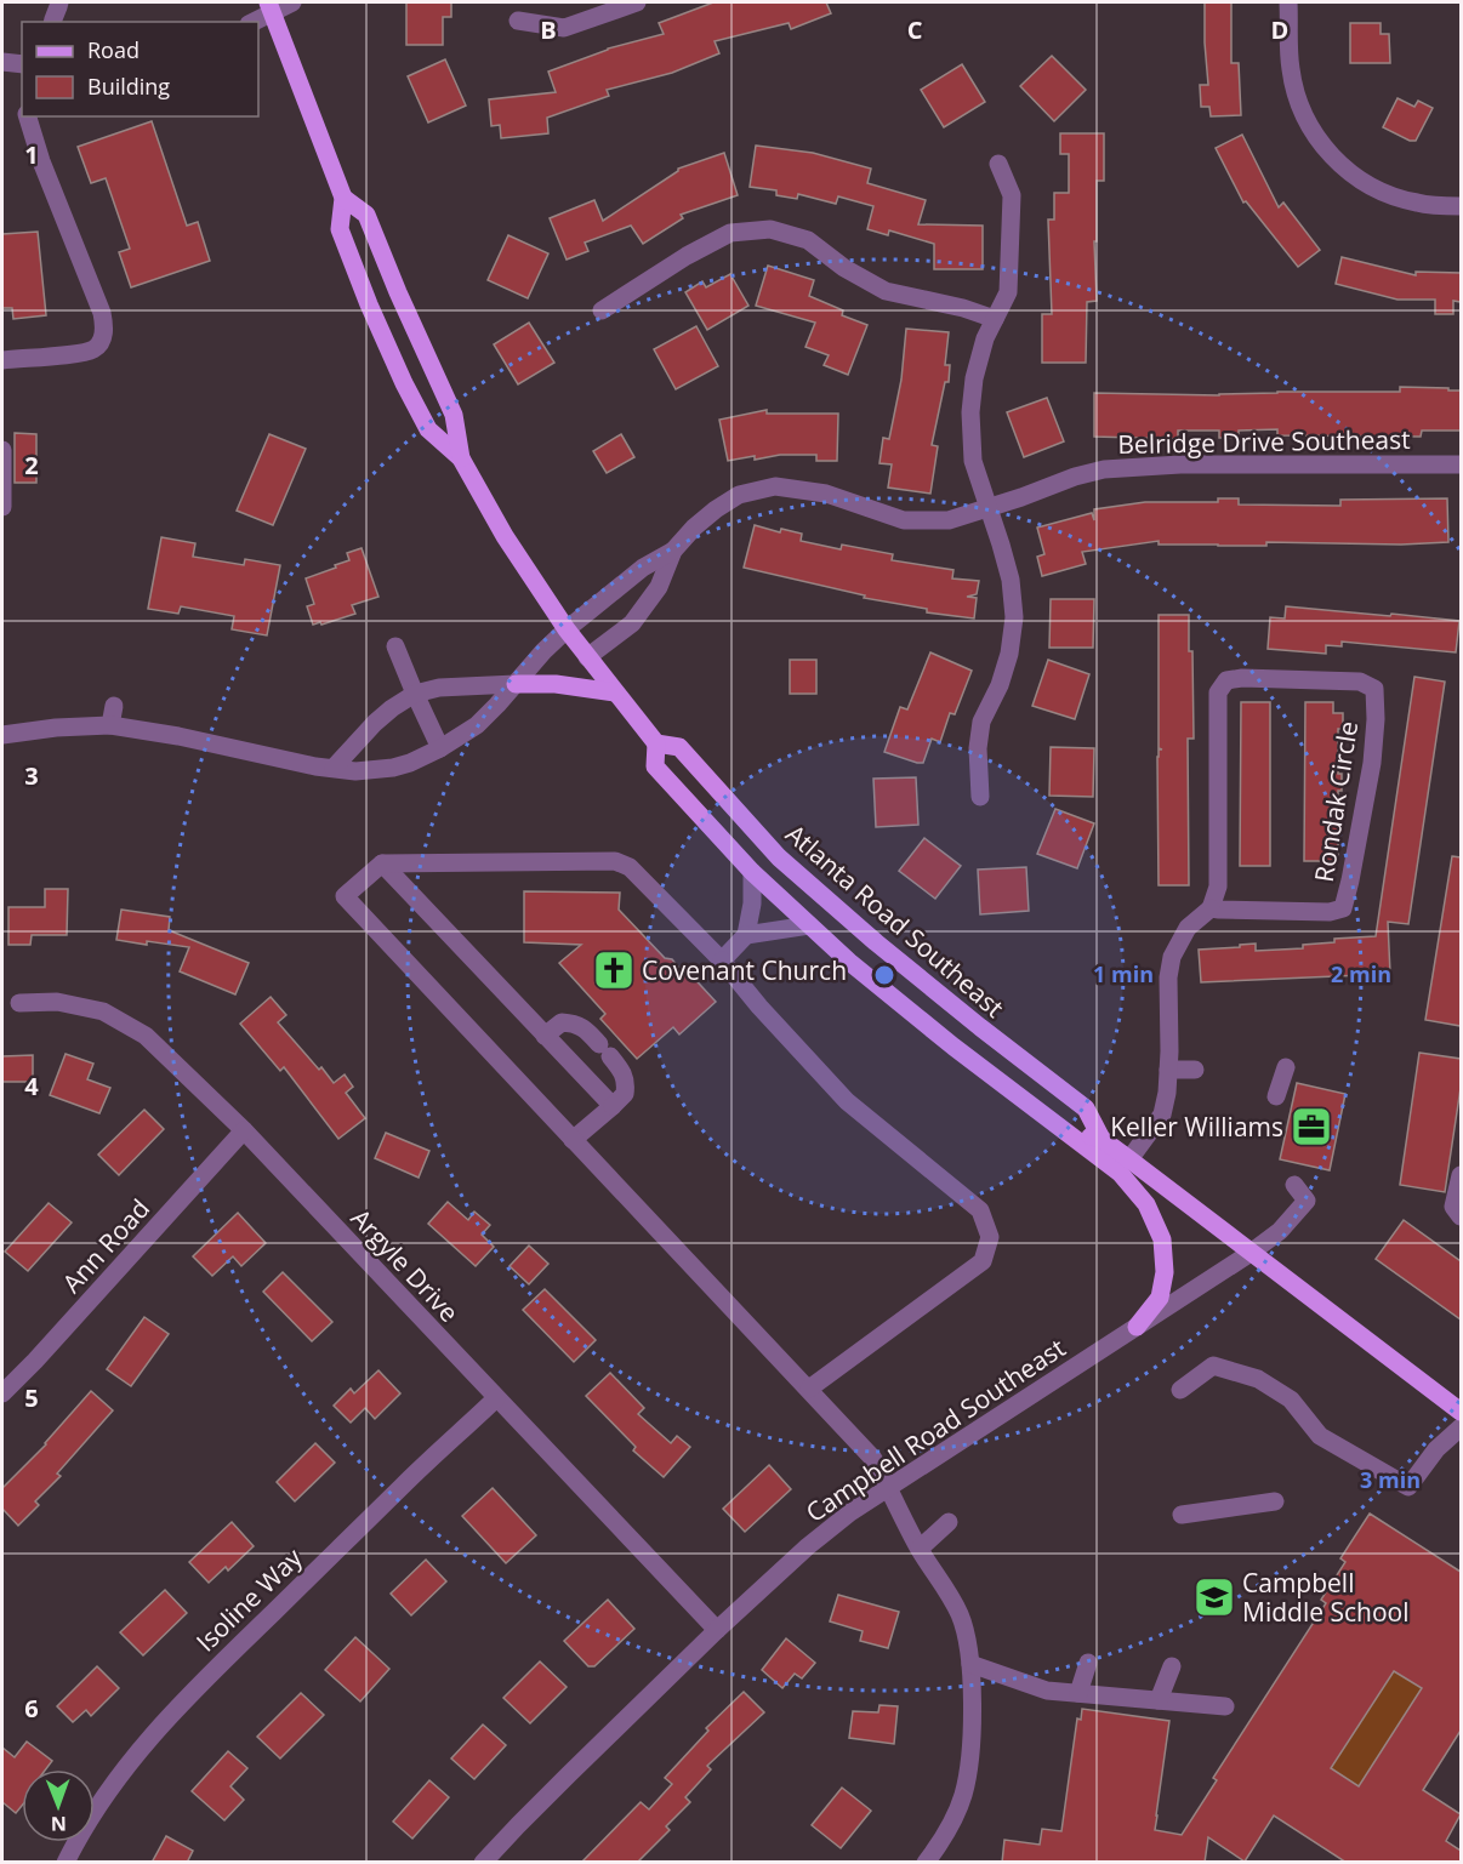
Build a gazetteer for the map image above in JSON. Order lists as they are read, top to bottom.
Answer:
{
  "streets": {
    "main road": ["Atlanta Road Southeast"],
    "street": [
      "Belridge Drive Southeast",
      "Rondak Circle",
      "Ann Road",
      "Argyle Drive",
      "Campbell Road Southeast",
      "Isoline Way"
    ]
  },
  "crossings": [
    ["Belridge Drive Southeast", "Atlanta Road Southeast"],
    ["Atlanta Road Southeast", "Campbell Road Southeast"],
    ["Ann Road", "Argyle Drive"],
    ["Argyle Drive", "Campbell Road Southeast"],
    ["Argyle Drive", "Isoline Way"]
  ],
  "places": {
    "church": ["Covenant Church"],
    "office": ["Keller Williams"],
    "school or university": ["Campbell Middle School"]
  },
  "legend": ["Road", "Building"],
  "north": "bottom",
  "grid": {
    "columns": ["B", "C", "D"],
    "rows": [
      "1",
      "2",
      "3",
      "4",
      "5",
      "6"
    ]
  },
  "rings": ["1 min", "2 min", "3 min"]
}
